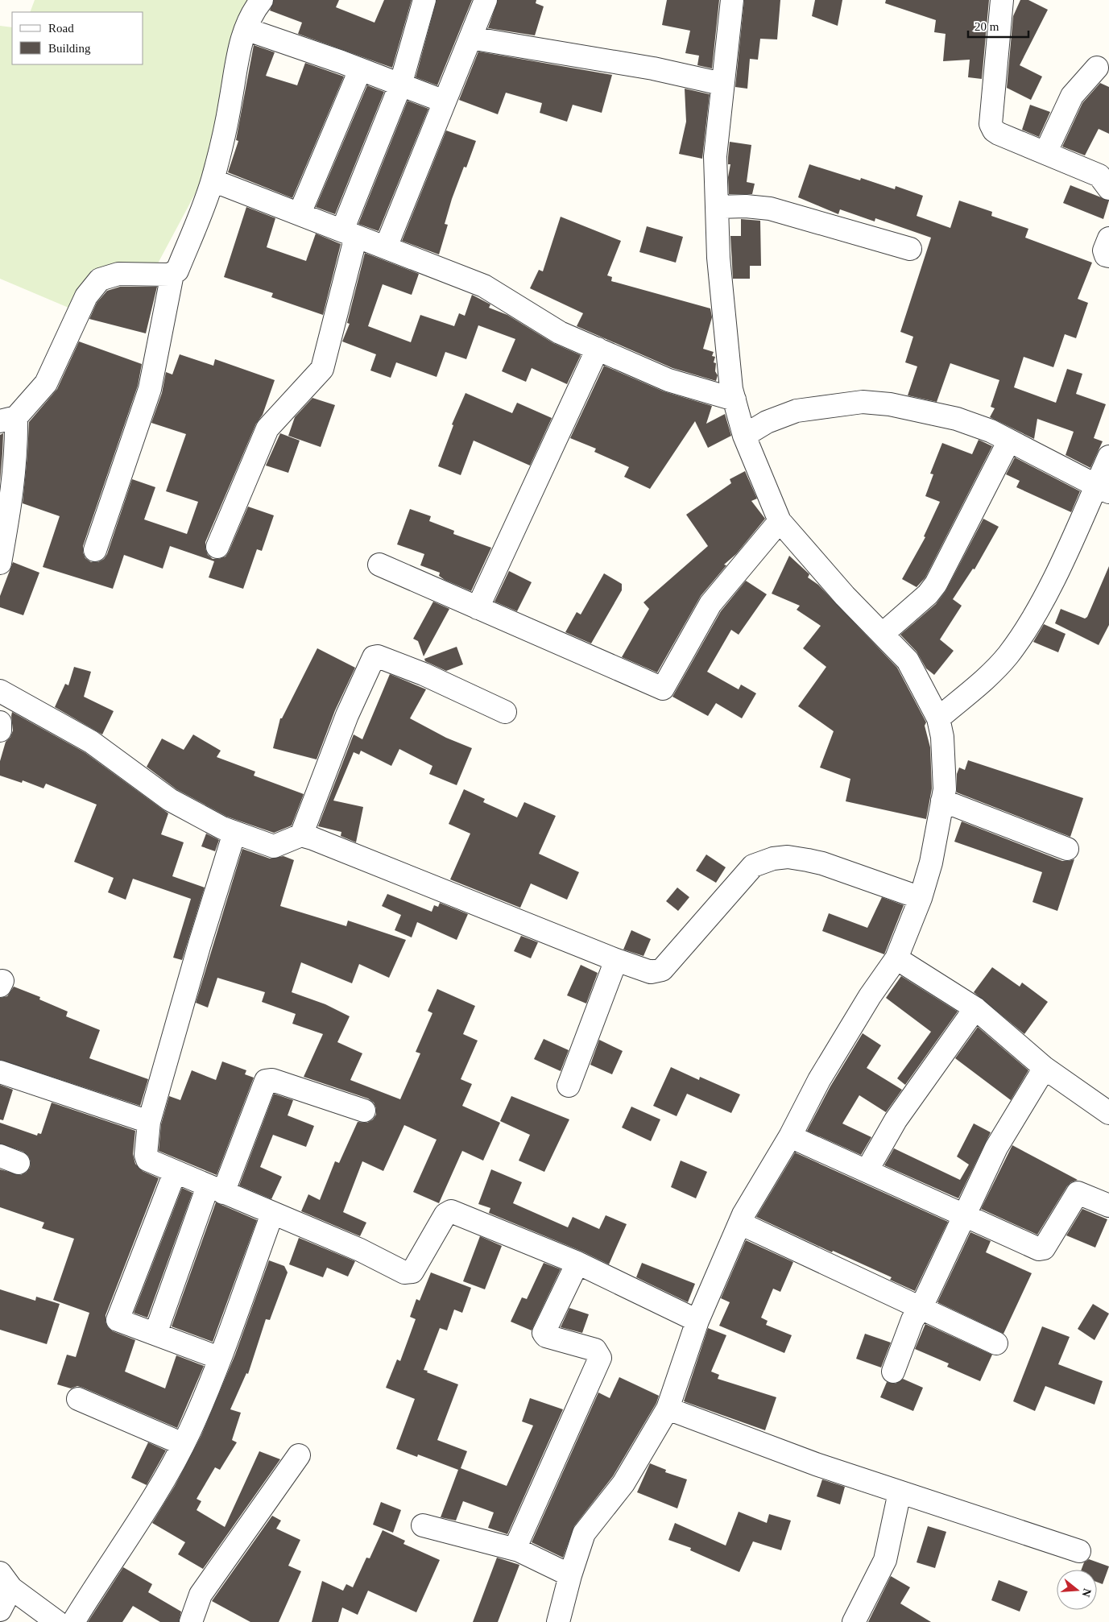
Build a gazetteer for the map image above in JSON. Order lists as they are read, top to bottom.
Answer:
{
  "legend": ["Road", "Building"],
  "scale_bar": "20 m",
  "north": "right"
}
